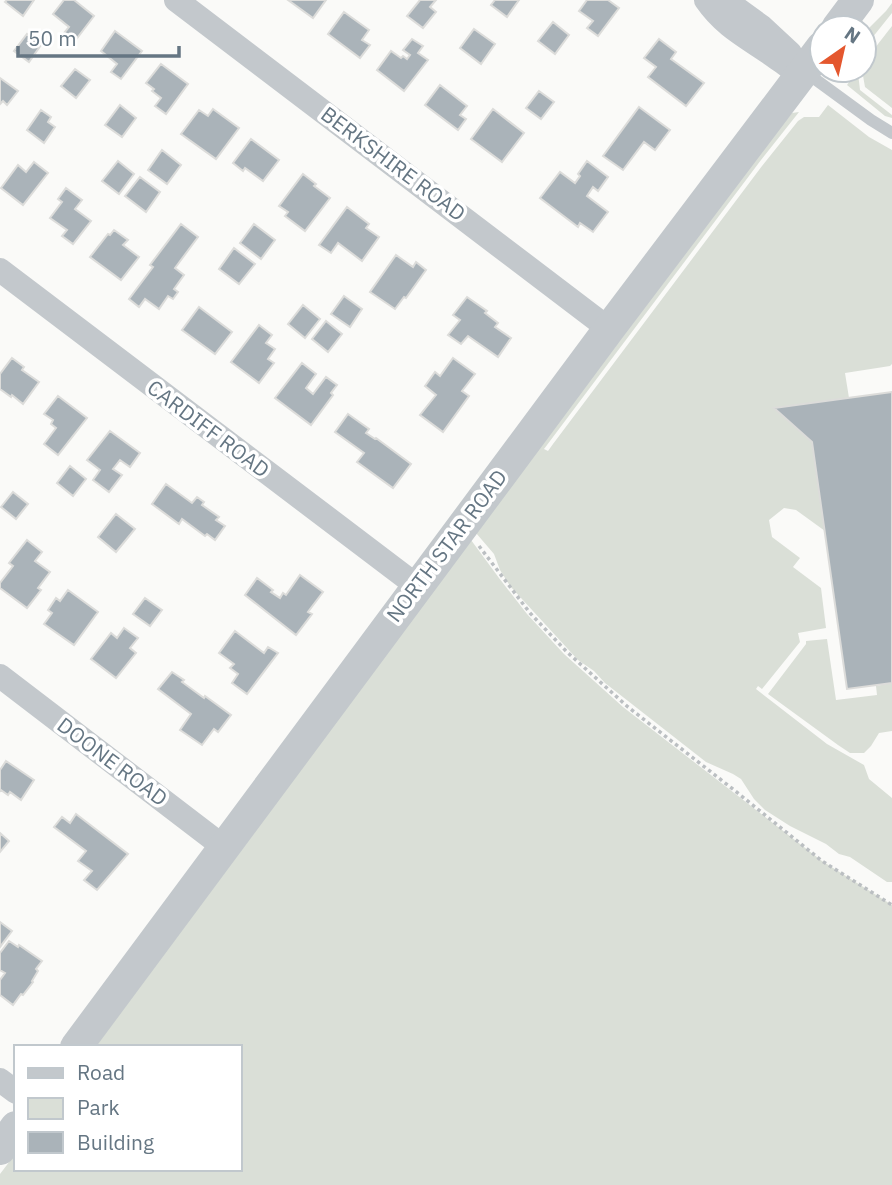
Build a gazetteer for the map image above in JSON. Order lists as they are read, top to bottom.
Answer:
{
  "streets": {
    "street": [
      "BERKSHIRE ROAD",
      "CARDIFF ROAD",
      "NORTH STAR ROAD",
      "DOONE ROAD"
    ]
  },
  "crossings": [
    ["BERKSHIRE ROAD", "NORTH STAR ROAD"],
    ["CARDIFF ROAD", "NORTH STAR ROAD"],
    ["NORTH STAR ROAD", "DOONE ROAD"]
  ],
  "legend": ["Road", "Park", "Building"],
  "scale_bar": "50 m",
  "north": "top right"
}
